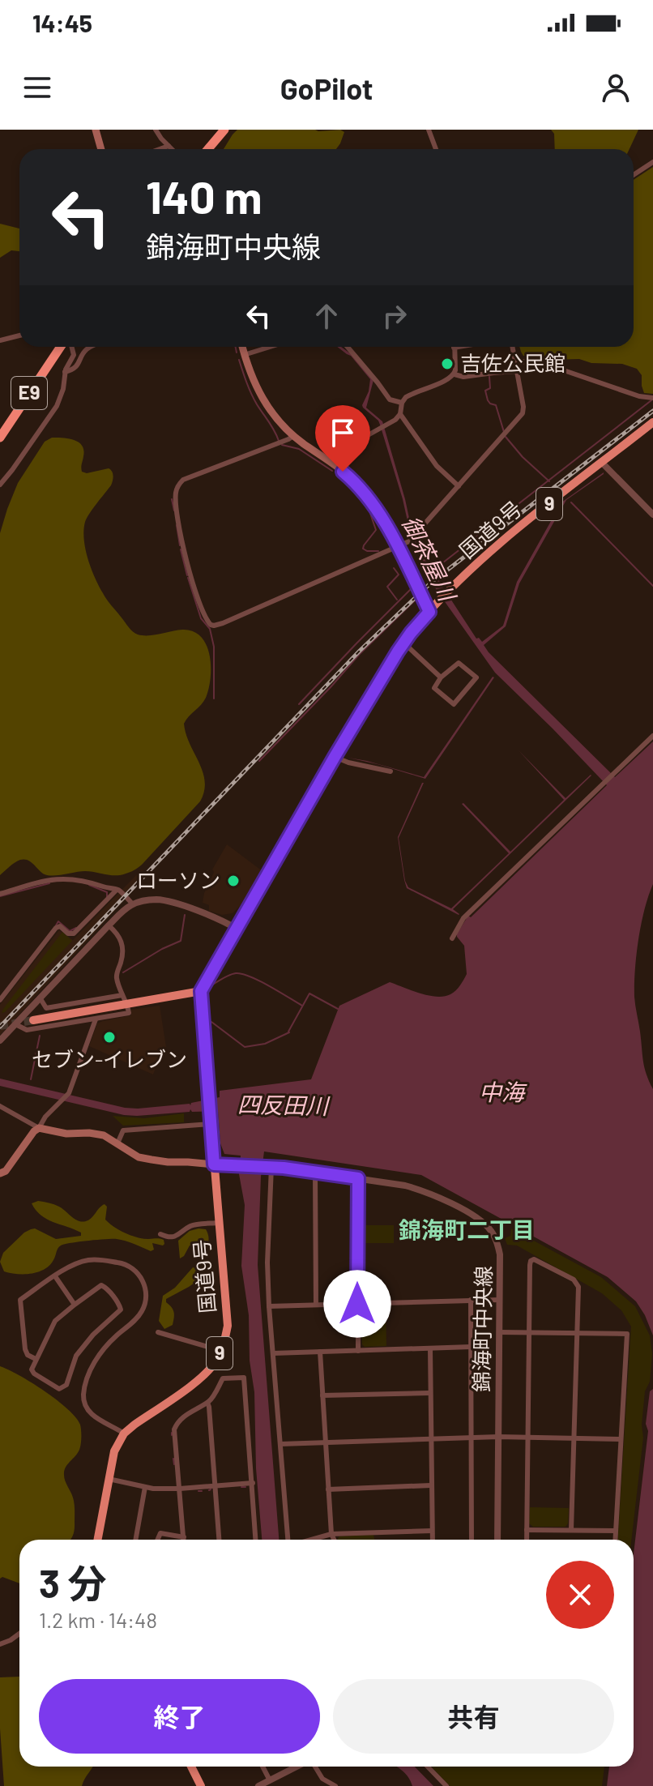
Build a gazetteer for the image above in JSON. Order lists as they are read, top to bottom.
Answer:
{
  "streets": {
    "highway": ["E9", "9", "国道9号"],
    "street": ["錦海町中央線"]
  },
  "crossings": [
    ["国道9号", "錦海町中央線"]
  ],
  "districts": ["錦海町二丁目"],
  "water": ["御茶屋川", "中海", "四反田川"],
  "places": ["吉佐公民館", "ローソン", "セブン-イレブン"],
  "page": {
    "status": "14:45",
    "header": "GoPilot",
    "turn": ["140 m", "錦海町中央線"],
    "heading": ["3 分", "1.2 km · 14:48"],
    "buttons": ["終了", "共有"]
  }
}
